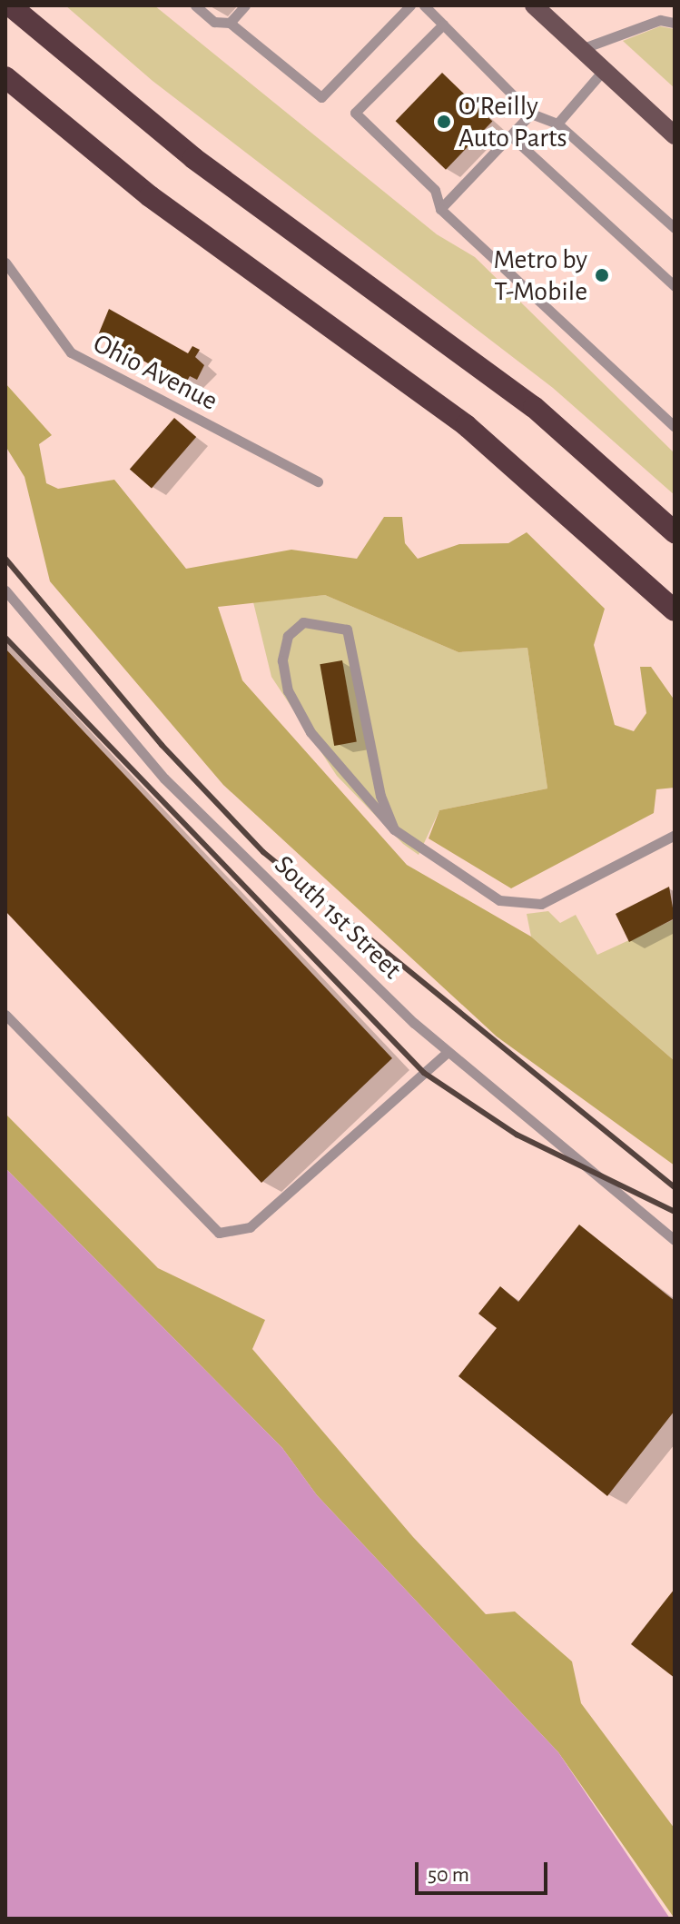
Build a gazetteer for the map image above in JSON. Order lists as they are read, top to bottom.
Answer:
{
  "streets": {
    "lane": ["Ohio Avenue", "South 1st Street"]
  },
  "places": ["O'Reilly Auto Parts", "Metro by T-Mobile"],
  "scale_bar": "50 m"
}
